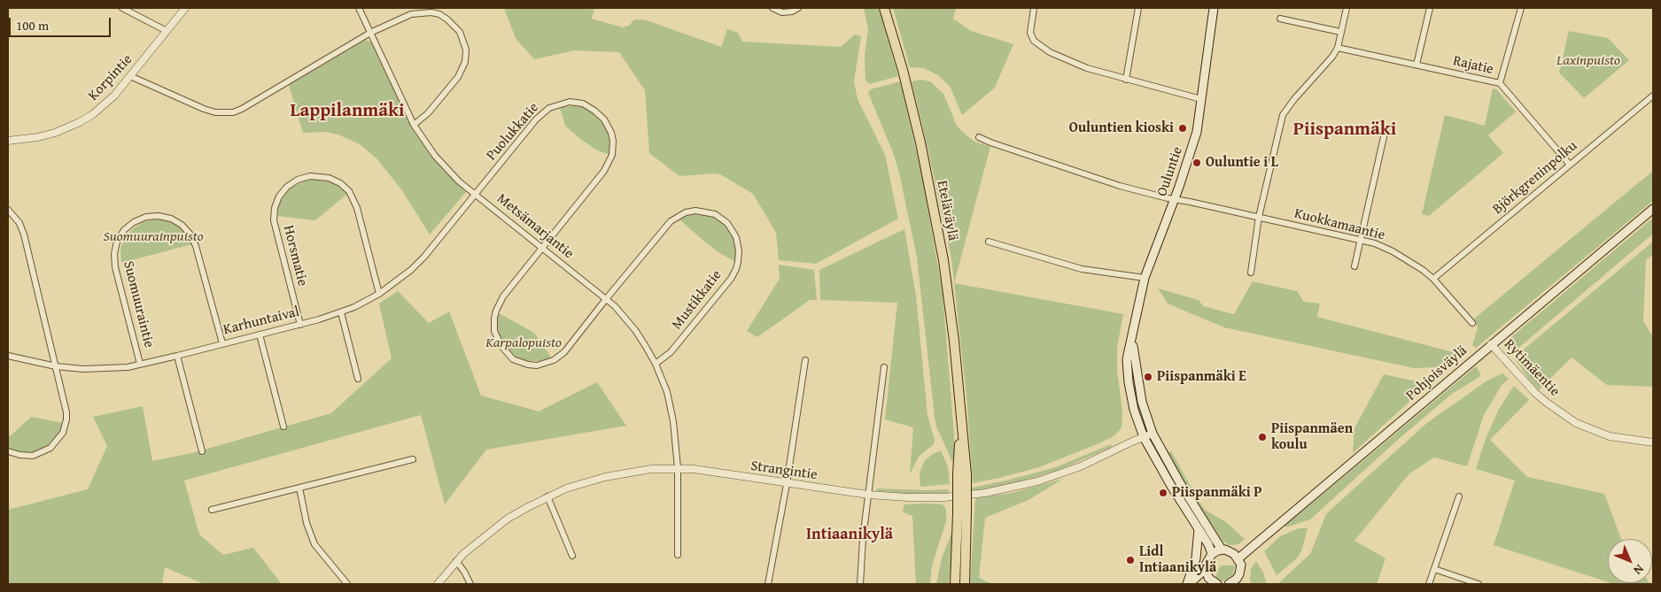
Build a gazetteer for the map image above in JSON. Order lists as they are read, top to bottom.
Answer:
{
  "streets": {
    "highway": ["Eteläväylä"],
    "main road": ["Ouluntie", "Pohjoisväylä"],
    "street": [
      "Rajatie",
      "Korpintie",
      "Puolukkatie",
      "Björkgreninpolku",
      "Kuokkamaantie",
      "Metsämarjantie",
      "Horsmatie",
      "Mustikkatie",
      "Suomuuraintie",
      "Karhuntaival",
      "Rytimäentie",
      "Strangintie"
    ]
  },
  "crossings": [
    ["Rajatie", "Björkgreninpolku"],
    ["Puolukkatie", "Metsämarjantie"],
    ["Puolukkatie", "Mustikkatie"],
    ["Puolukkatie", "Karhuntaival"],
    ["Ouluntie", "Kuokkamaantie"],
    ["Ouluntie", "Strangintie"],
    ["Björkgreninpolku", "Kuokkamaantie"],
    ["Metsämarjantie", "Mustikkatie"],
    ["Metsämarjantie", "Karhuntaival"],
    ["Metsämarjantie", "Strangintie"],
    ["Horsmatie", "Karhuntaival"],
    ["Suomuuraintie", "Karhuntaival"],
    ["Rytimäentie", "Pohjoisväylä"]
  ],
  "districts": ["Lappilanmäki", "Piispanmäki", "Intiaanikylä"],
  "parks": ["Laxinpuisto", "Suomuurainpuisto", "Karpalopuisto"],
  "places": [
    "Ouluntien kioski",
    "Ouluntie i L",
    "Piispanmäki E",
    "Piispanmäen koulu",
    "Piispanmäki P",
    "Lidl Intiaanikylä"
  ],
  "scale_bar": "100 m",
  "north": "bottom right"
}
